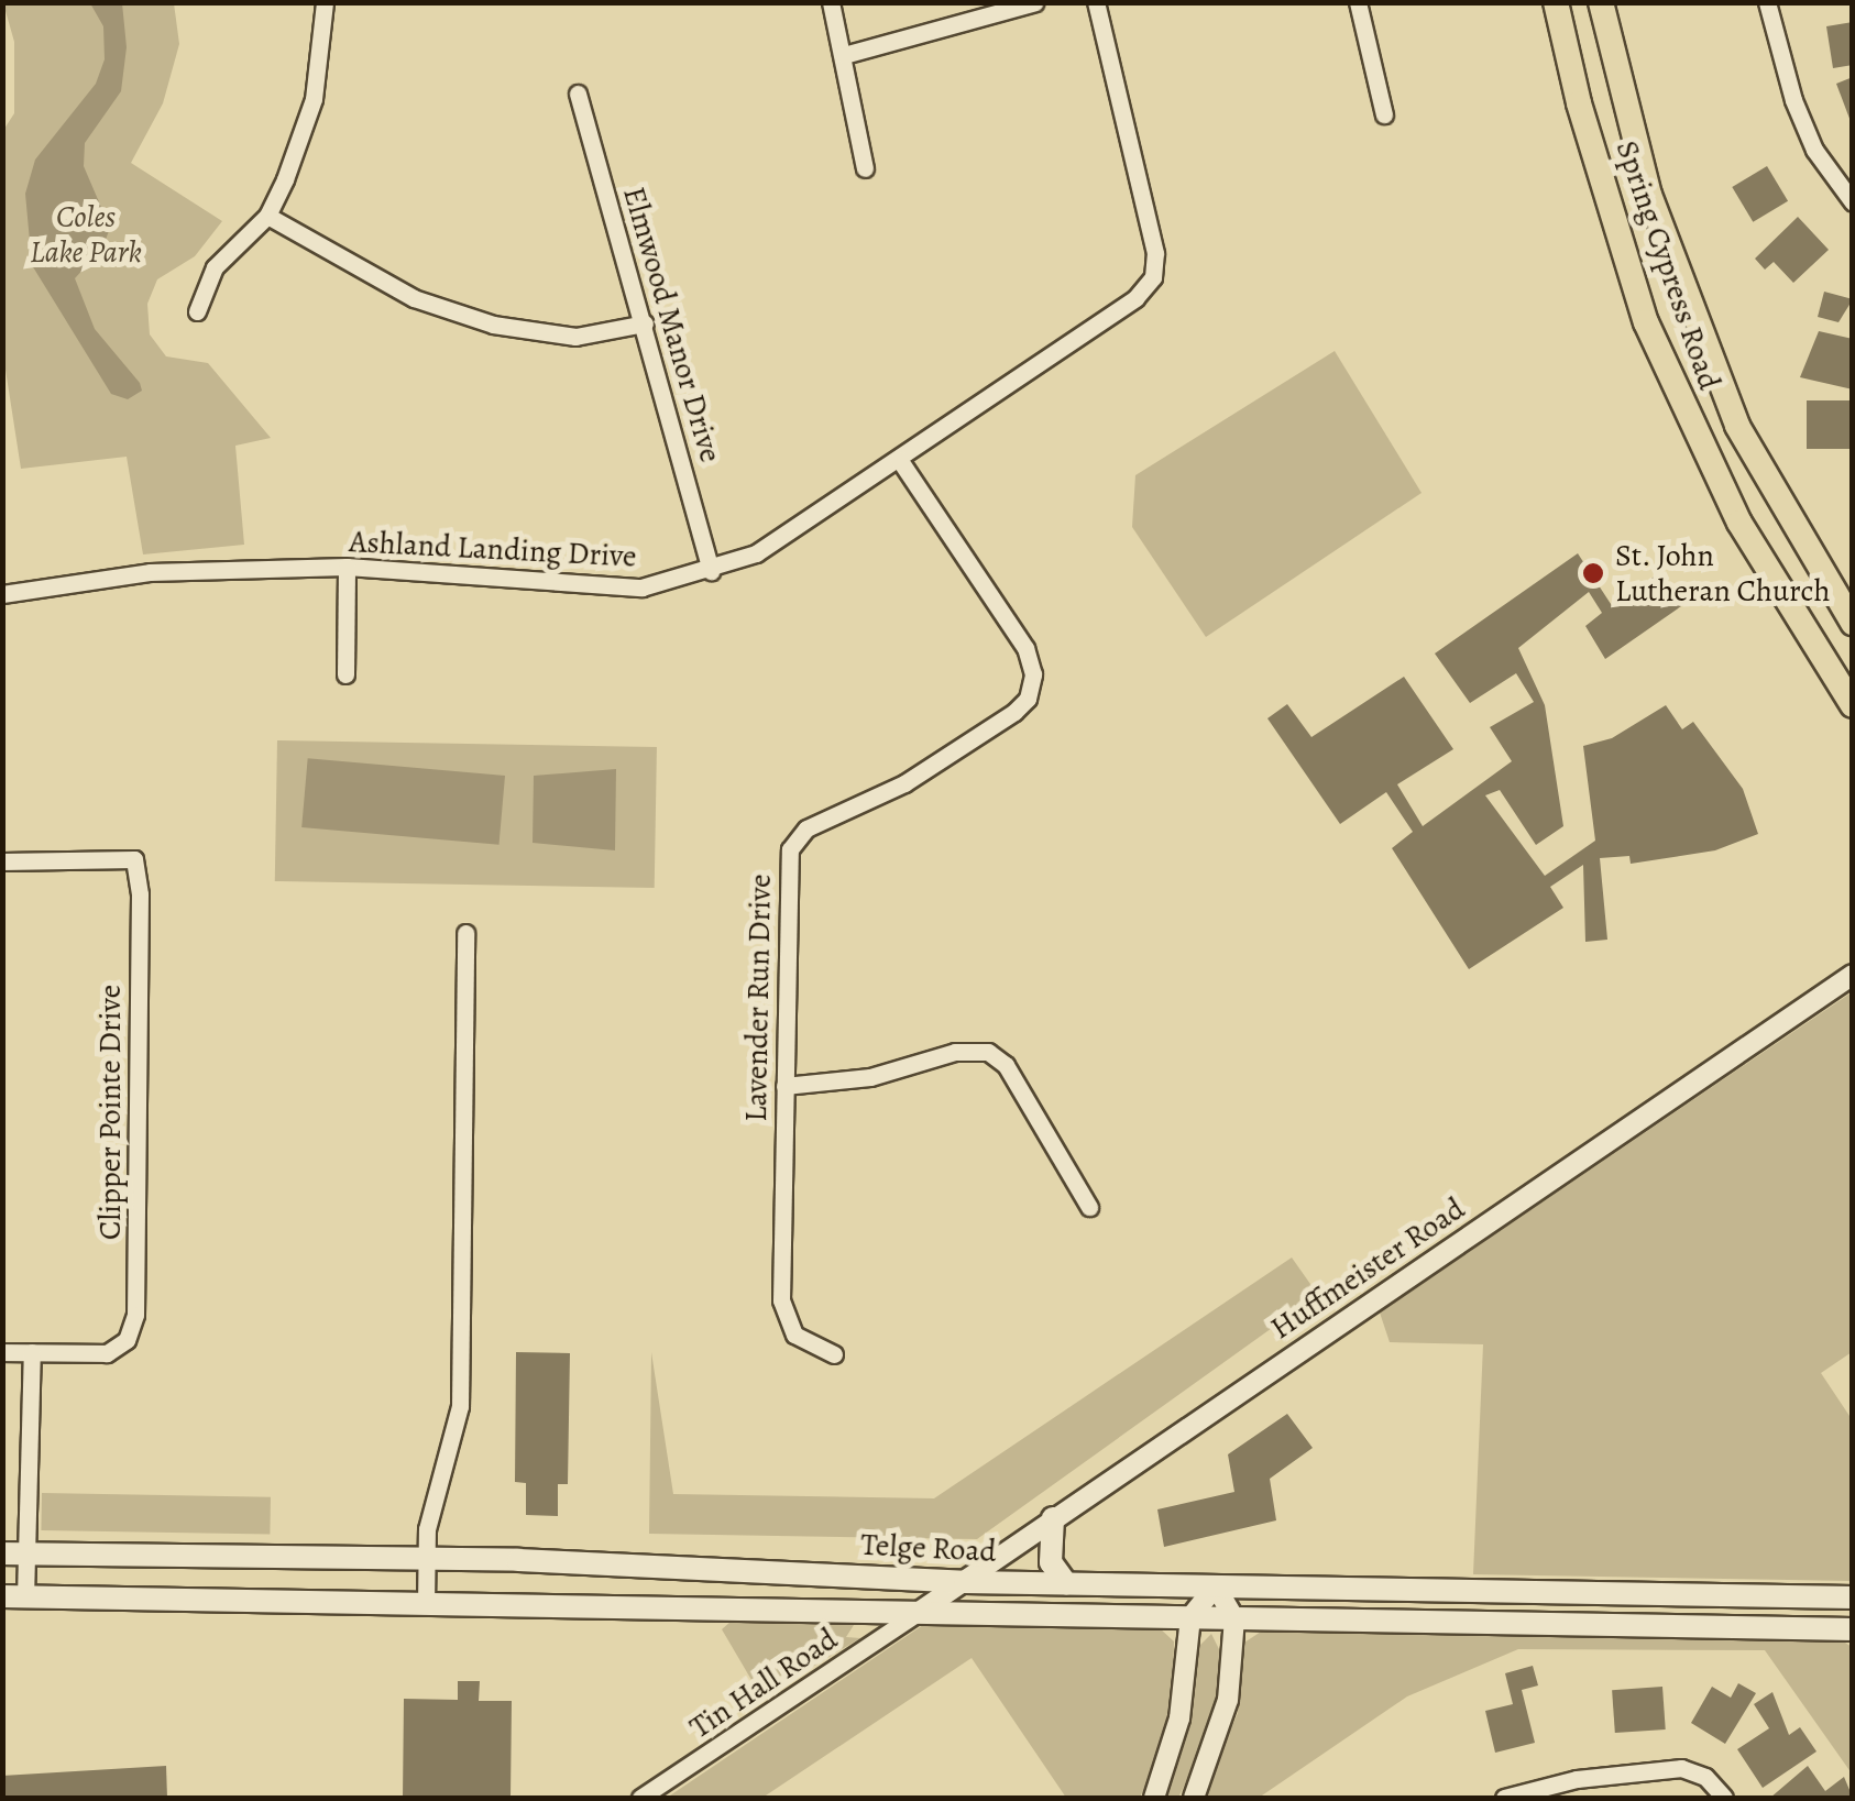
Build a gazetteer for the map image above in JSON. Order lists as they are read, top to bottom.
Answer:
{
  "streets": {
    "main road": ["Spring Cypress Road", "Telge Road"],
    "street": [
      "Elmwood Manor Drive",
      "Ashland Landing Drive",
      "Lavender Run Drive",
      "Clipper Pointe Drive",
      "Huffmeister Road",
      "Tin Hall Road"
    ]
  },
  "crossings": [
    ["Elmwood Manor Drive", "Ashland Landing Drive"],
    ["Ashland Landing Drive", "Lavender Run Drive"],
    ["Huffmeister Road", "Telge Road"],
    ["Huffmeister Road", "Tin Hall Road"],
    ["Telge Road", "Tin Hall Road"]
  ],
  "parks": ["Coles Lake Park"],
  "places": ["St. John Lutheran Church"]
}
